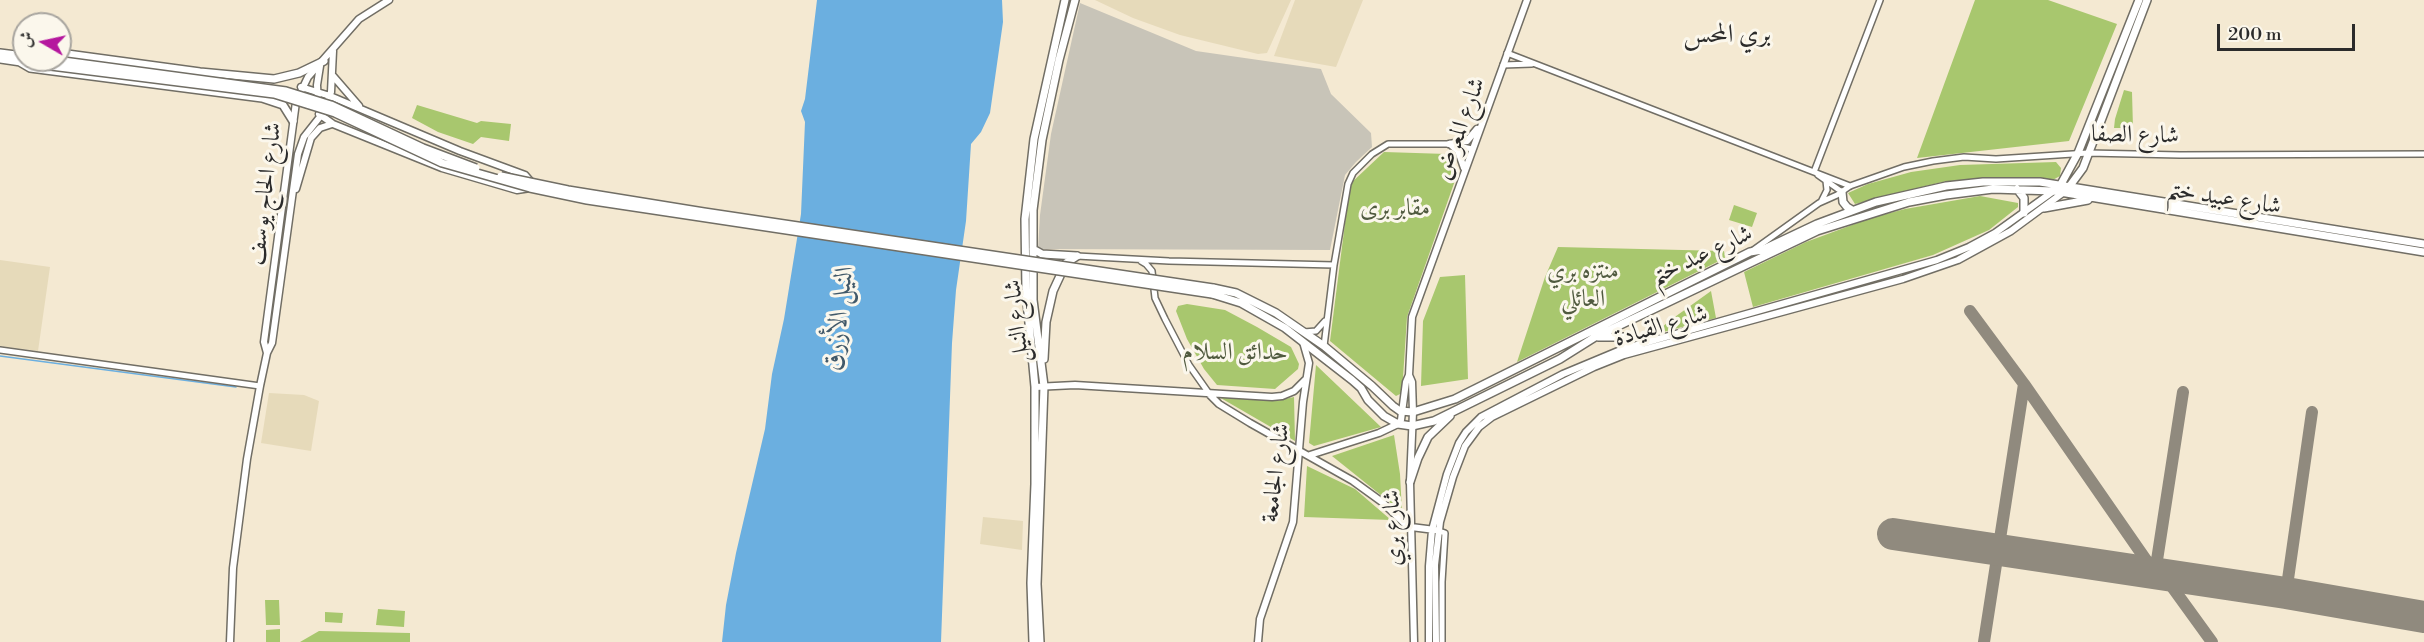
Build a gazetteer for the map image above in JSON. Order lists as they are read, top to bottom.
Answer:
{
  "streets": {
    "main road": [
      "شارع المعرض",
      "شارع الحاج يوسف",
      "شارع عبيد ختم",
      "شارع عبد ختم",
      "شارع النيل",
      "شارع القيادة",
      "شارع الجامعة",
      "شارع بري"
    ],
    "street": ["شارع الصفا"]
  },
  "crossings": [
    ["شارع المعرض", "شارع عبد ختم"],
    ["شارع المعرض", "شارع بري"],
    ["شارع الصفا", "شارع عبد ختم"],
    ["شارع عبيد ختم", "شارع عبد ختم"],
    ["شارع عبيد ختم", "شارع القيادة"],
    ["شارع عبد ختم", "شارع القيادة"],
    ["شارع عبد ختم", "شارع الجامعة"],
    ["شارع عبد ختم", "شارع بري"]
  ],
  "districts": ["بري المحس"],
  "water": ["النيل الأزرق"],
  "parks": ["مقابر برى", "منتزه بري العائلي", "حدائق السلام"],
  "scale_bar": "200 m",
  "north": "left"
}
